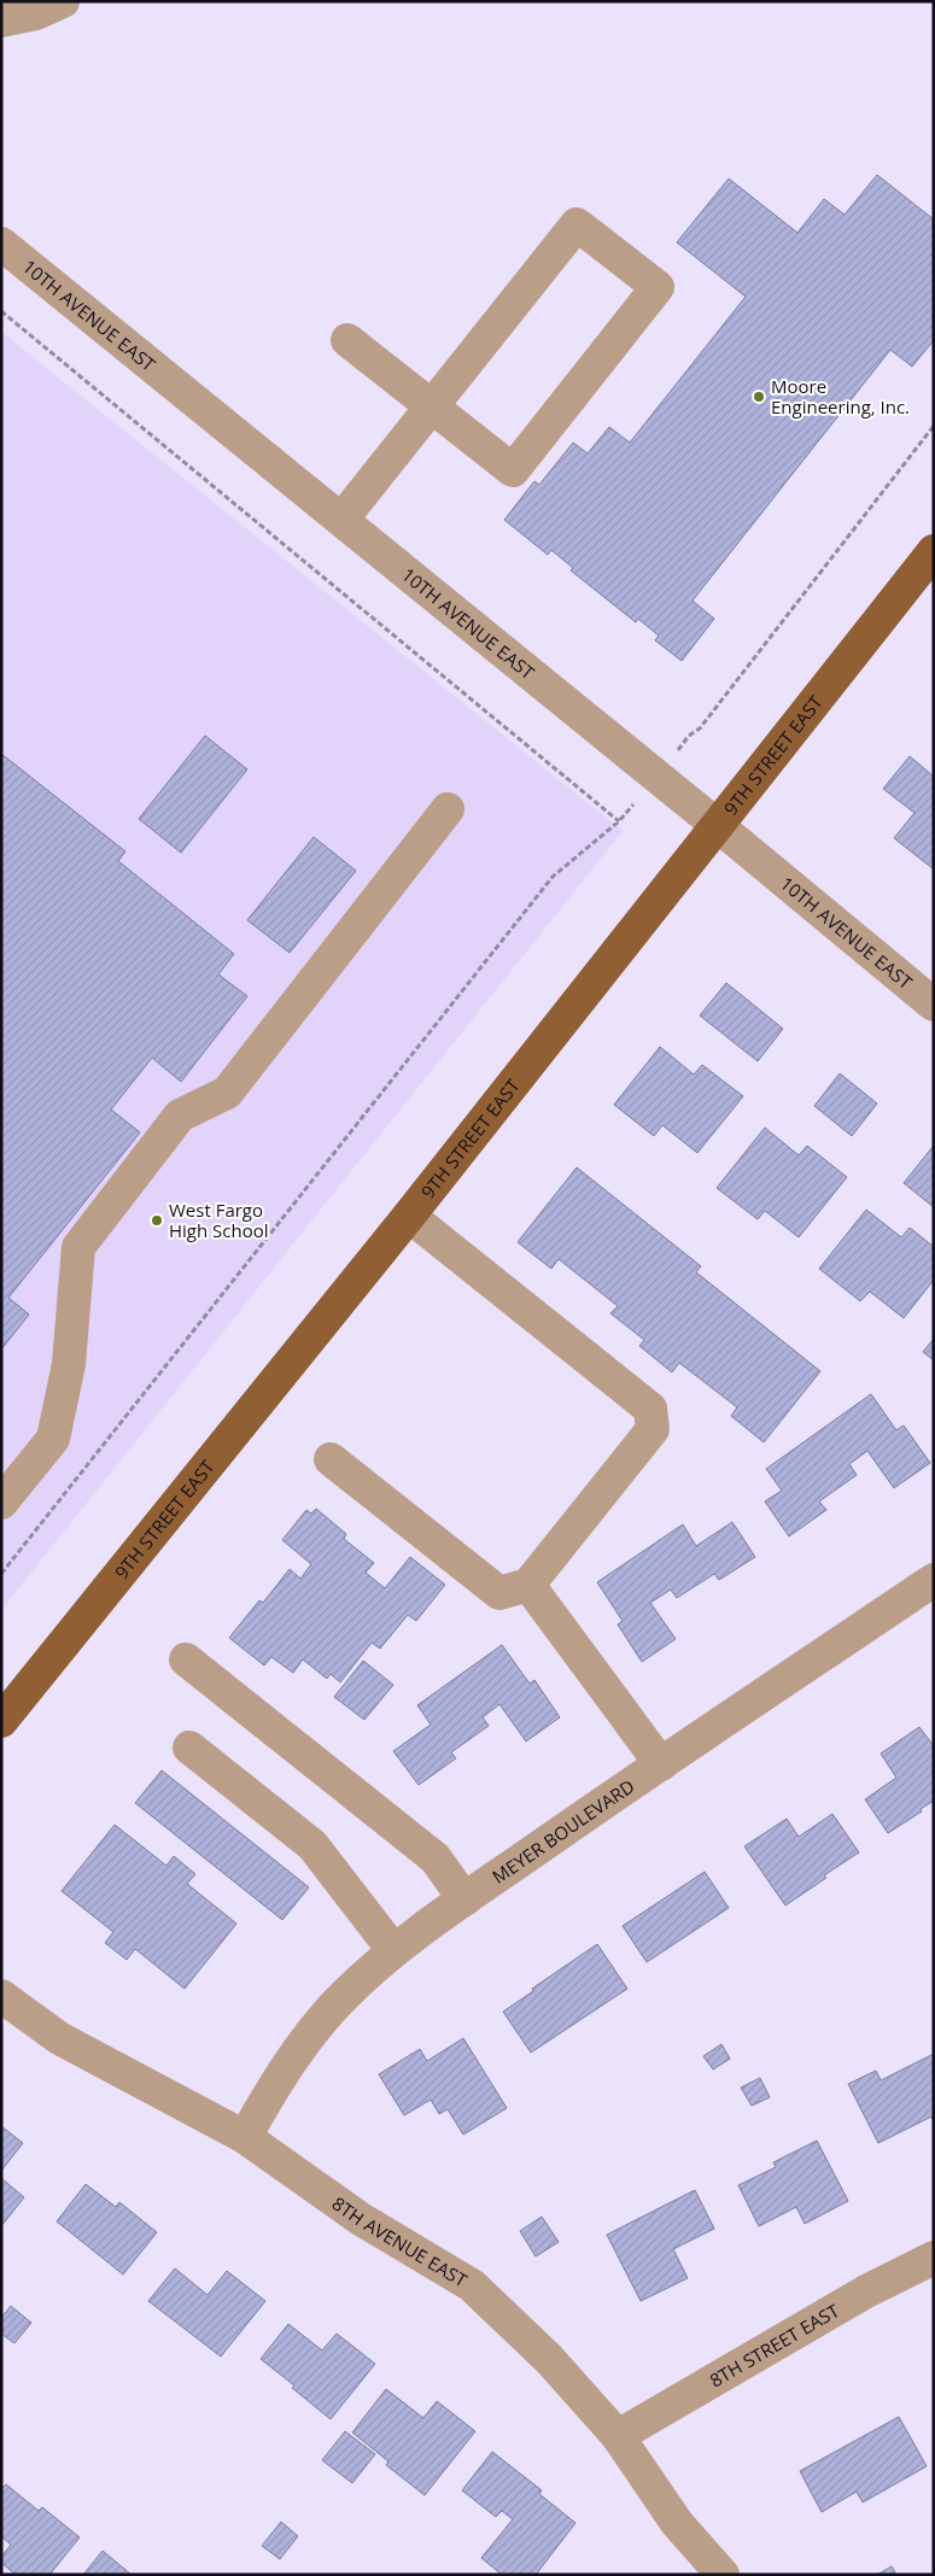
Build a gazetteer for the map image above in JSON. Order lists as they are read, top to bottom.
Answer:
{
  "streets": {
    "main road": ["9TH STREET EAST"],
    "street": [
      "10TH AVENUE EAST",
      "MEYER BOULEVARD",
      "8TH AVENUE EAST",
      "8TH STREET EAST"
    ]
  },
  "crossings": [
    ["10TH AVENUE EAST", "9TH STREET EAST"],
    ["MEYER BOULEVARD", "8TH AVENUE EAST"],
    ["8TH AVENUE EAST", "8TH STREET EAST"]
  ],
  "places": ["Moore Engineering, Inc.", "West Fargo High School"]
}
